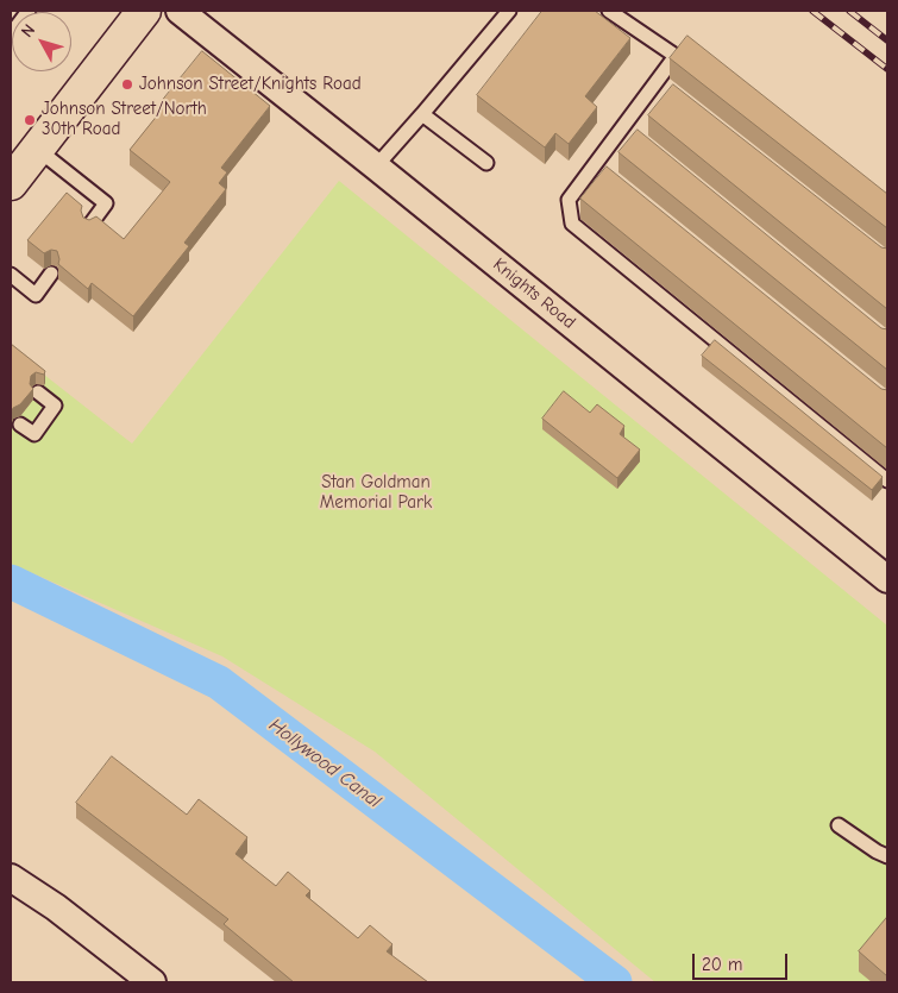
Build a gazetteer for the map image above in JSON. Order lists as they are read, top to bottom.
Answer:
{
  "streets": {
    "street": ["Knights Road"]
  },
  "water": ["Hollywood Canal"],
  "parks": ["Stan Goldman Memorial Park"],
  "places": ["Johnson Street/Knights Road", "Johnson Street/North 30th Road"],
  "scale_bar": "20 m",
  "north": "top left"
}
